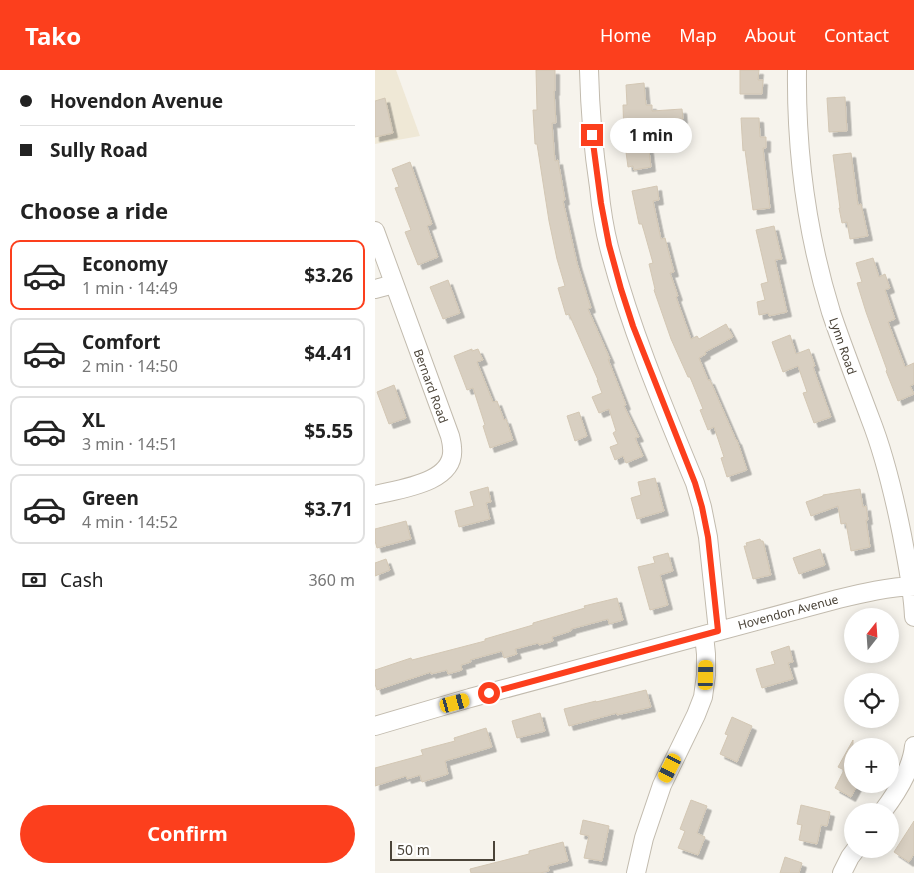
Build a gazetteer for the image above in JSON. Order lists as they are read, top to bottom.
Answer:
{
  "streets": {
    "street": ["Lynn Road", "Bernard Road", "Hovendon Avenue"]
  },
  "crossings": [
    ["Lynn Road", "Hovendon Avenue"]
  ],
  "scale_bar": "50 m",
  "north": "top",
  "page": {
    "header": "Tako",
    "nav": [
      "Home",
      "Map",
      "About",
      "Contact"
    ],
    "banner": ["Hovendon Avenue", "Sully Road"],
    "bubble": "1 min",
    "heading": "Choose a ride",
    "list": [
      {
        "name": "Economy",
        "note": "1 min · 14:49",
        "value": "$3.26"
      },
      {
        "name": "Comfort",
        "note": "2 min · 14:50",
        "value": "$4.41"
      },
      {
        "name": "XL",
        "note": "3 min · 14:51",
        "value": "$5.55"
      },
      {
        "name": "Green",
        "note": "4 min · 14:52",
        "value": "$3.71"
      }
    ],
    "pay": ["Cash", "360 m"],
    "map_buttons": ["+", "−"],
    "buttons": "Confirm",
    "scale": "50 m"
  }
}
